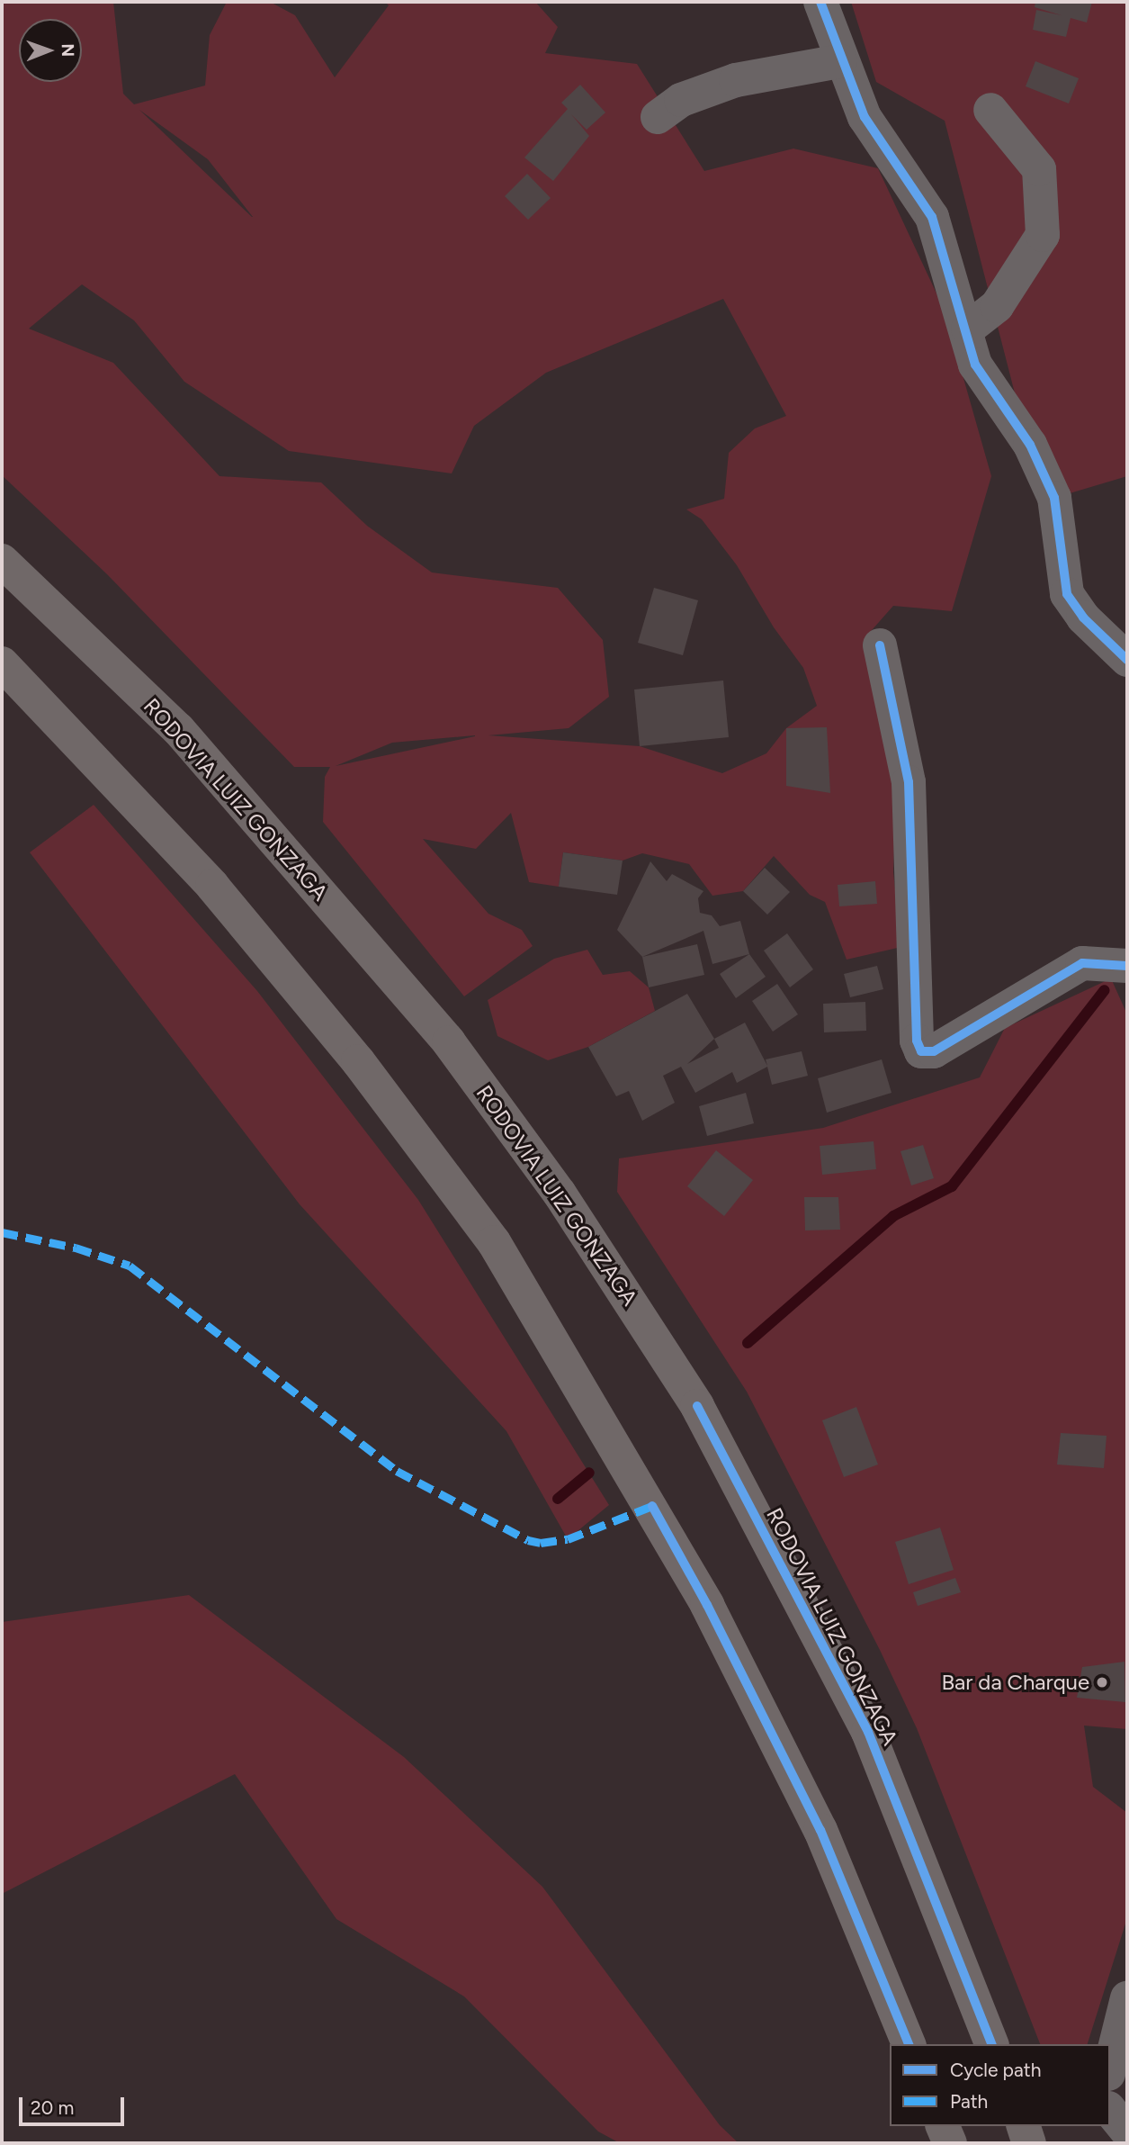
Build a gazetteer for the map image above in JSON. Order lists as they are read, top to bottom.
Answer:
{
  "streets": {
    "highway": ["RODOVIA LUIZ GONZAGA"]
  },
  "places": ["Bar da Charque"],
  "legend": ["Cycle path", "Path"],
  "scale_bar": "20 m",
  "north": "right"
}
